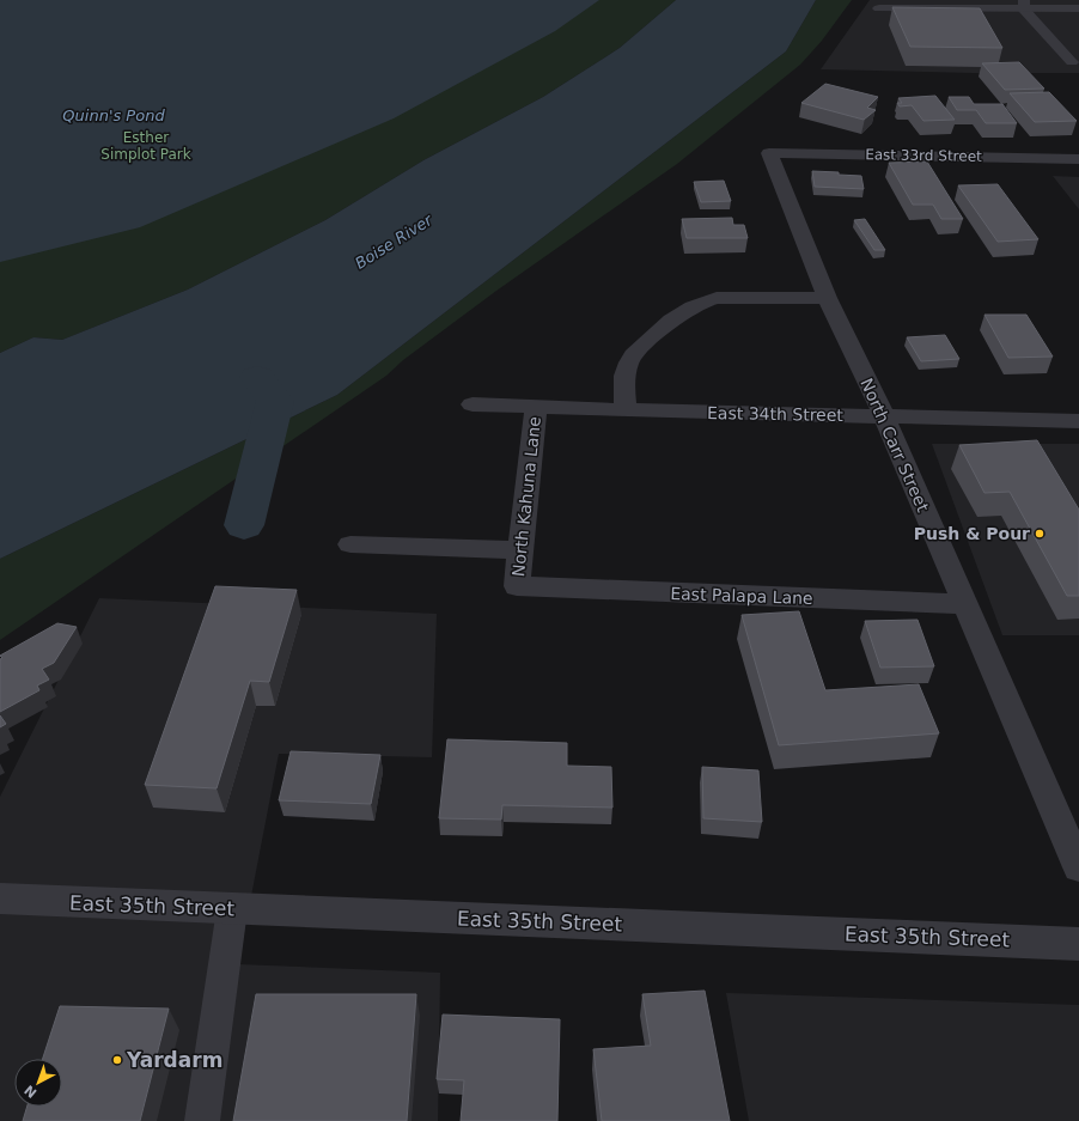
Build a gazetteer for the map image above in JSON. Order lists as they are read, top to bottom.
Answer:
{
  "streets": {
    "street": [
      "East 33rd Street",
      "East 34th Street",
      "North Carr Street",
      "North Kahuna Lane",
      "East Palapa Lane",
      "East 35th Street"
    ]
  },
  "crossings": [
    ["East 33rd Street", "North Carr Street"],
    ["East 34th Street", "North Carr Street"],
    ["East 34th Street", "North Kahuna Lane"],
    ["North Carr Street", "East Palapa Lane"],
    ["North Kahuna Lane", "East Palapa Lane"]
  ],
  "water": ["Quinn's Pond", "Boise River"],
  "parks": ["Esther Simplot Park"],
  "places": ["Push & Pour", "Yardarm"],
  "north": "bottom left"
}
